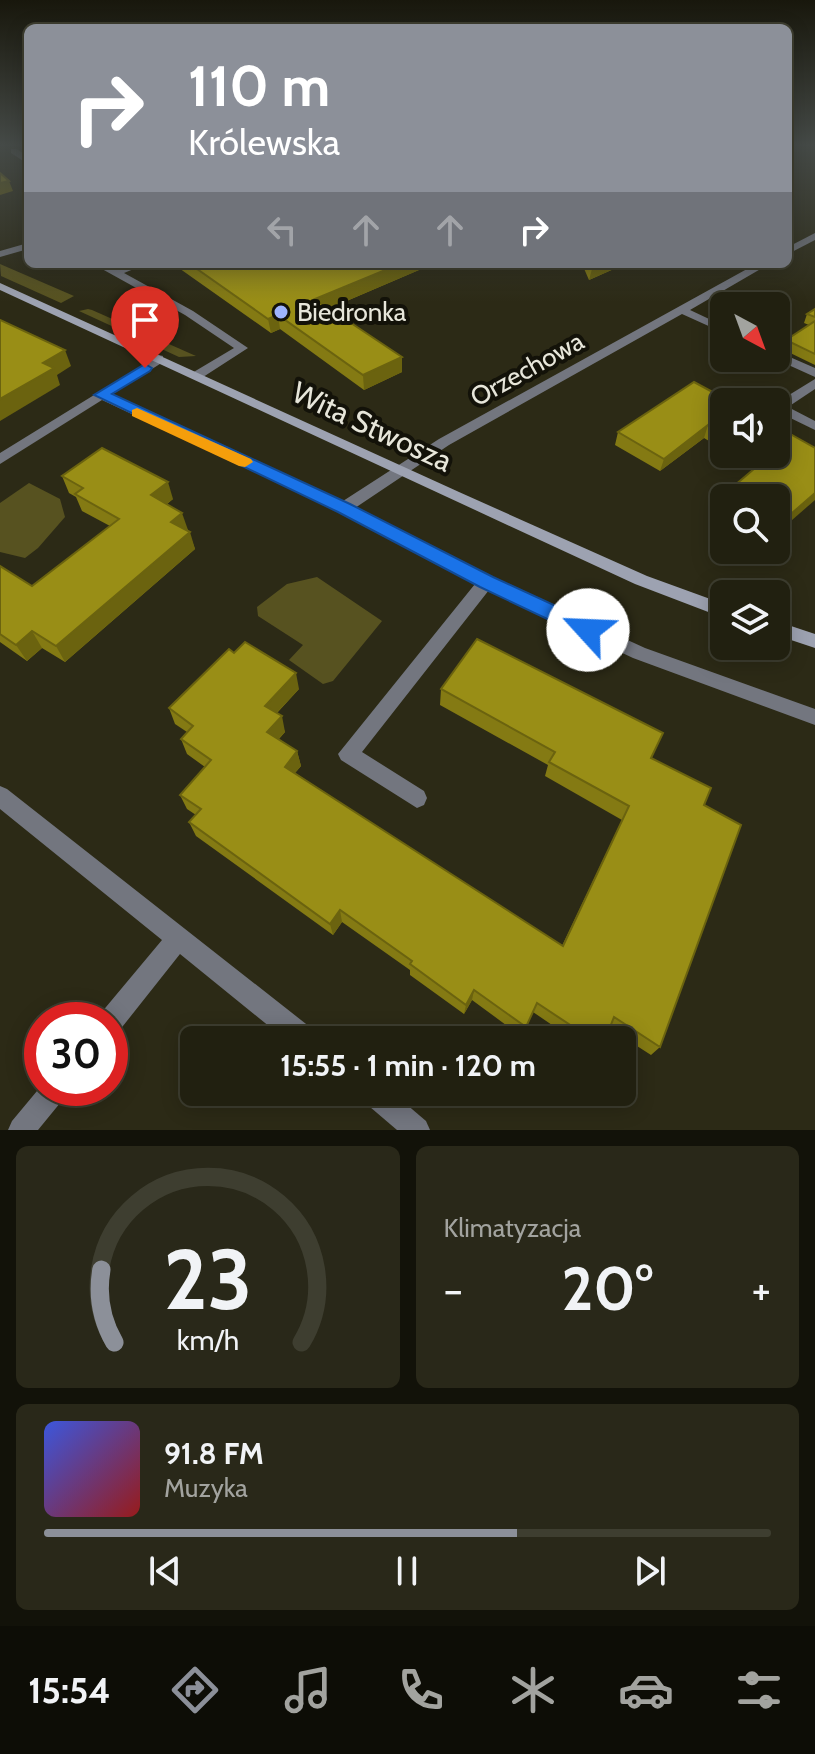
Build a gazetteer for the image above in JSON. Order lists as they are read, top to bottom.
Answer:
{
  "streets": {
    "street": ["Orzechowa", "Wita Stwosza"]
  },
  "crossings": [
    ["Orzechowa", "Wita Stwosza"]
  ],
  "places": ["Biedronka"],
  "north": "bottom right",
  "page": {
    "turn": ["110 m", "Królewska"],
    "limit": "30",
    "trip": "15:55 · 1 min · 120 m",
    "tile": "Klimatyzacja",
    "heat": ["−", "20°", "+"],
    "song": ["91.8 FM", "Muzyka"],
    "tabs": "15:54",
    "gauge": ["23", "km/h"]
  }
}
